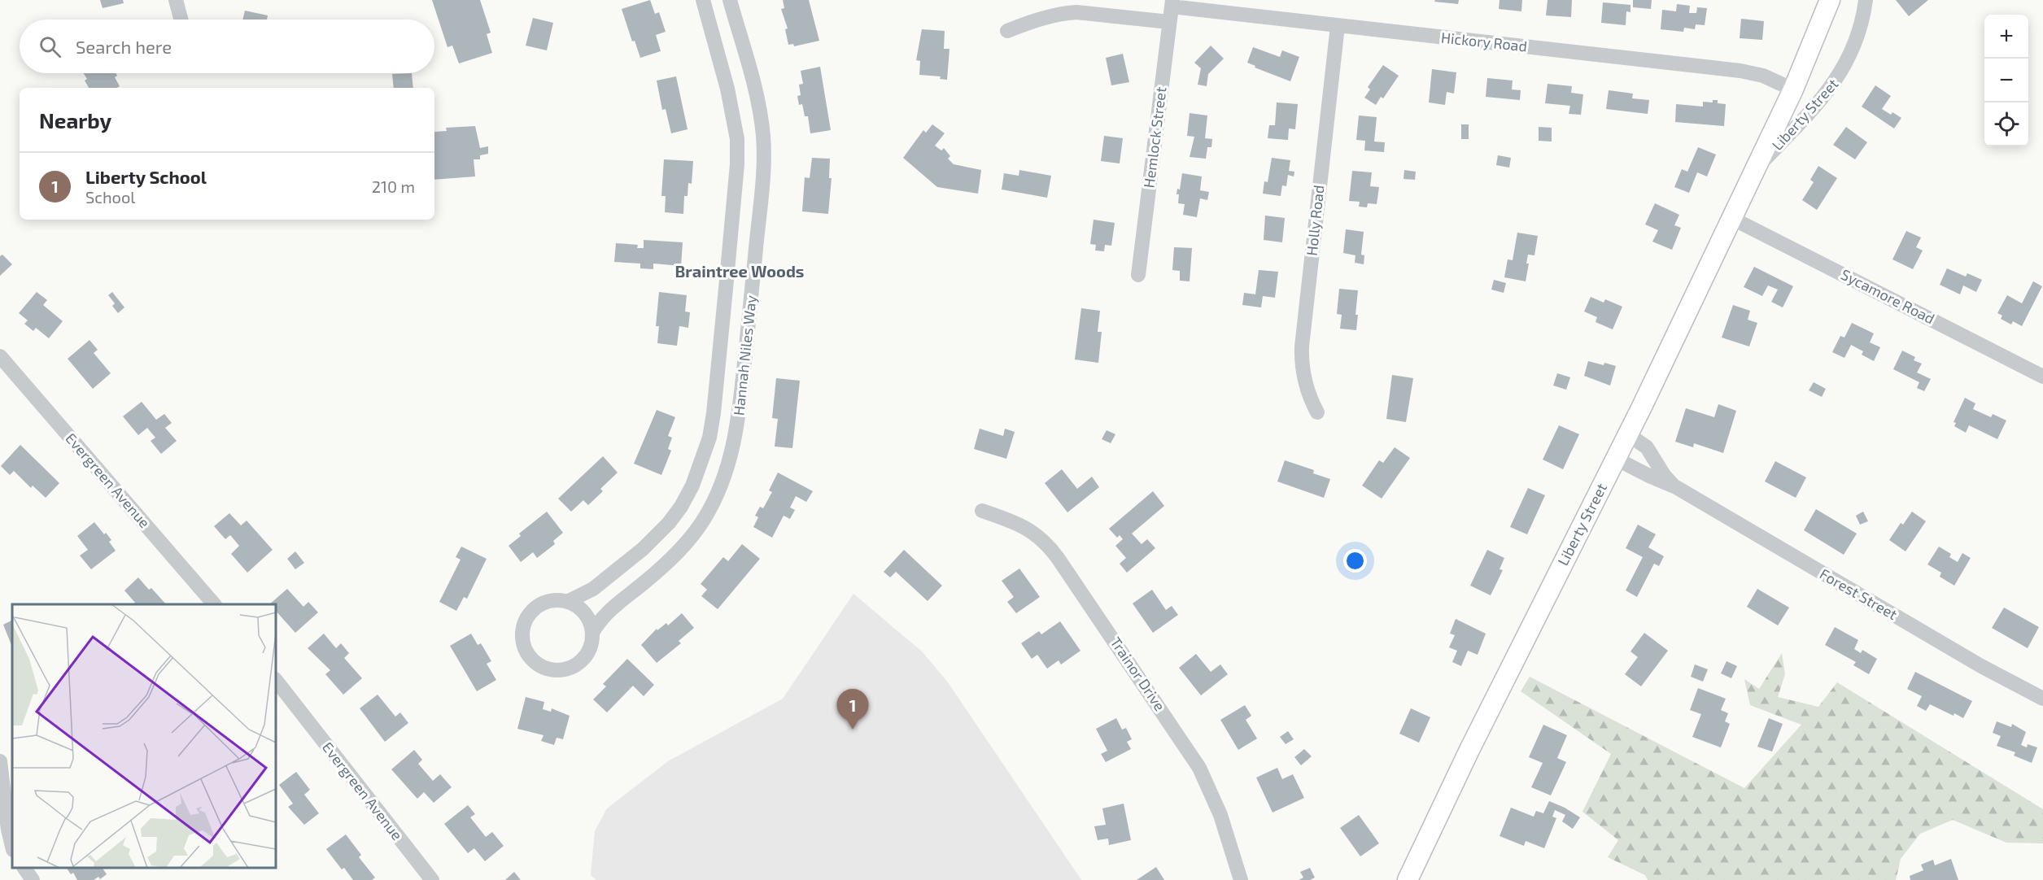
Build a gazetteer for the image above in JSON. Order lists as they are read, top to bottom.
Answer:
{
  "streets": {
    "main road": ["Liberty Street"],
    "street": [
      "Hickory Road",
      "Hemlock Street",
      "Holly Road",
      "Sycamore Road",
      "Hannah Niles Way",
      "Evergreen Avenue",
      "Forest Street",
      "Trainor Drive"
    ]
  },
  "crossings": [
    ["Hickory Road", "Liberty Street"],
    ["Hickory Road", "Hemlock Street"],
    ["Hickory Road", "Holly Road"],
    ["Liberty Street", "Sycamore Road"],
    ["Liberty Street", "Forest Street"]
  ],
  "districts": ["Braintree Woods"],
  "page": {
    "map_buttons": ["+", "−"],
    "search": "Search here",
    "heading": "Nearby",
    "list": [
      {
        "mark": "1",
        "name": "Liberty School",
        "note": "School",
        "value": "210 m"
      }
    ],
    "pins": "1"
  }
}
